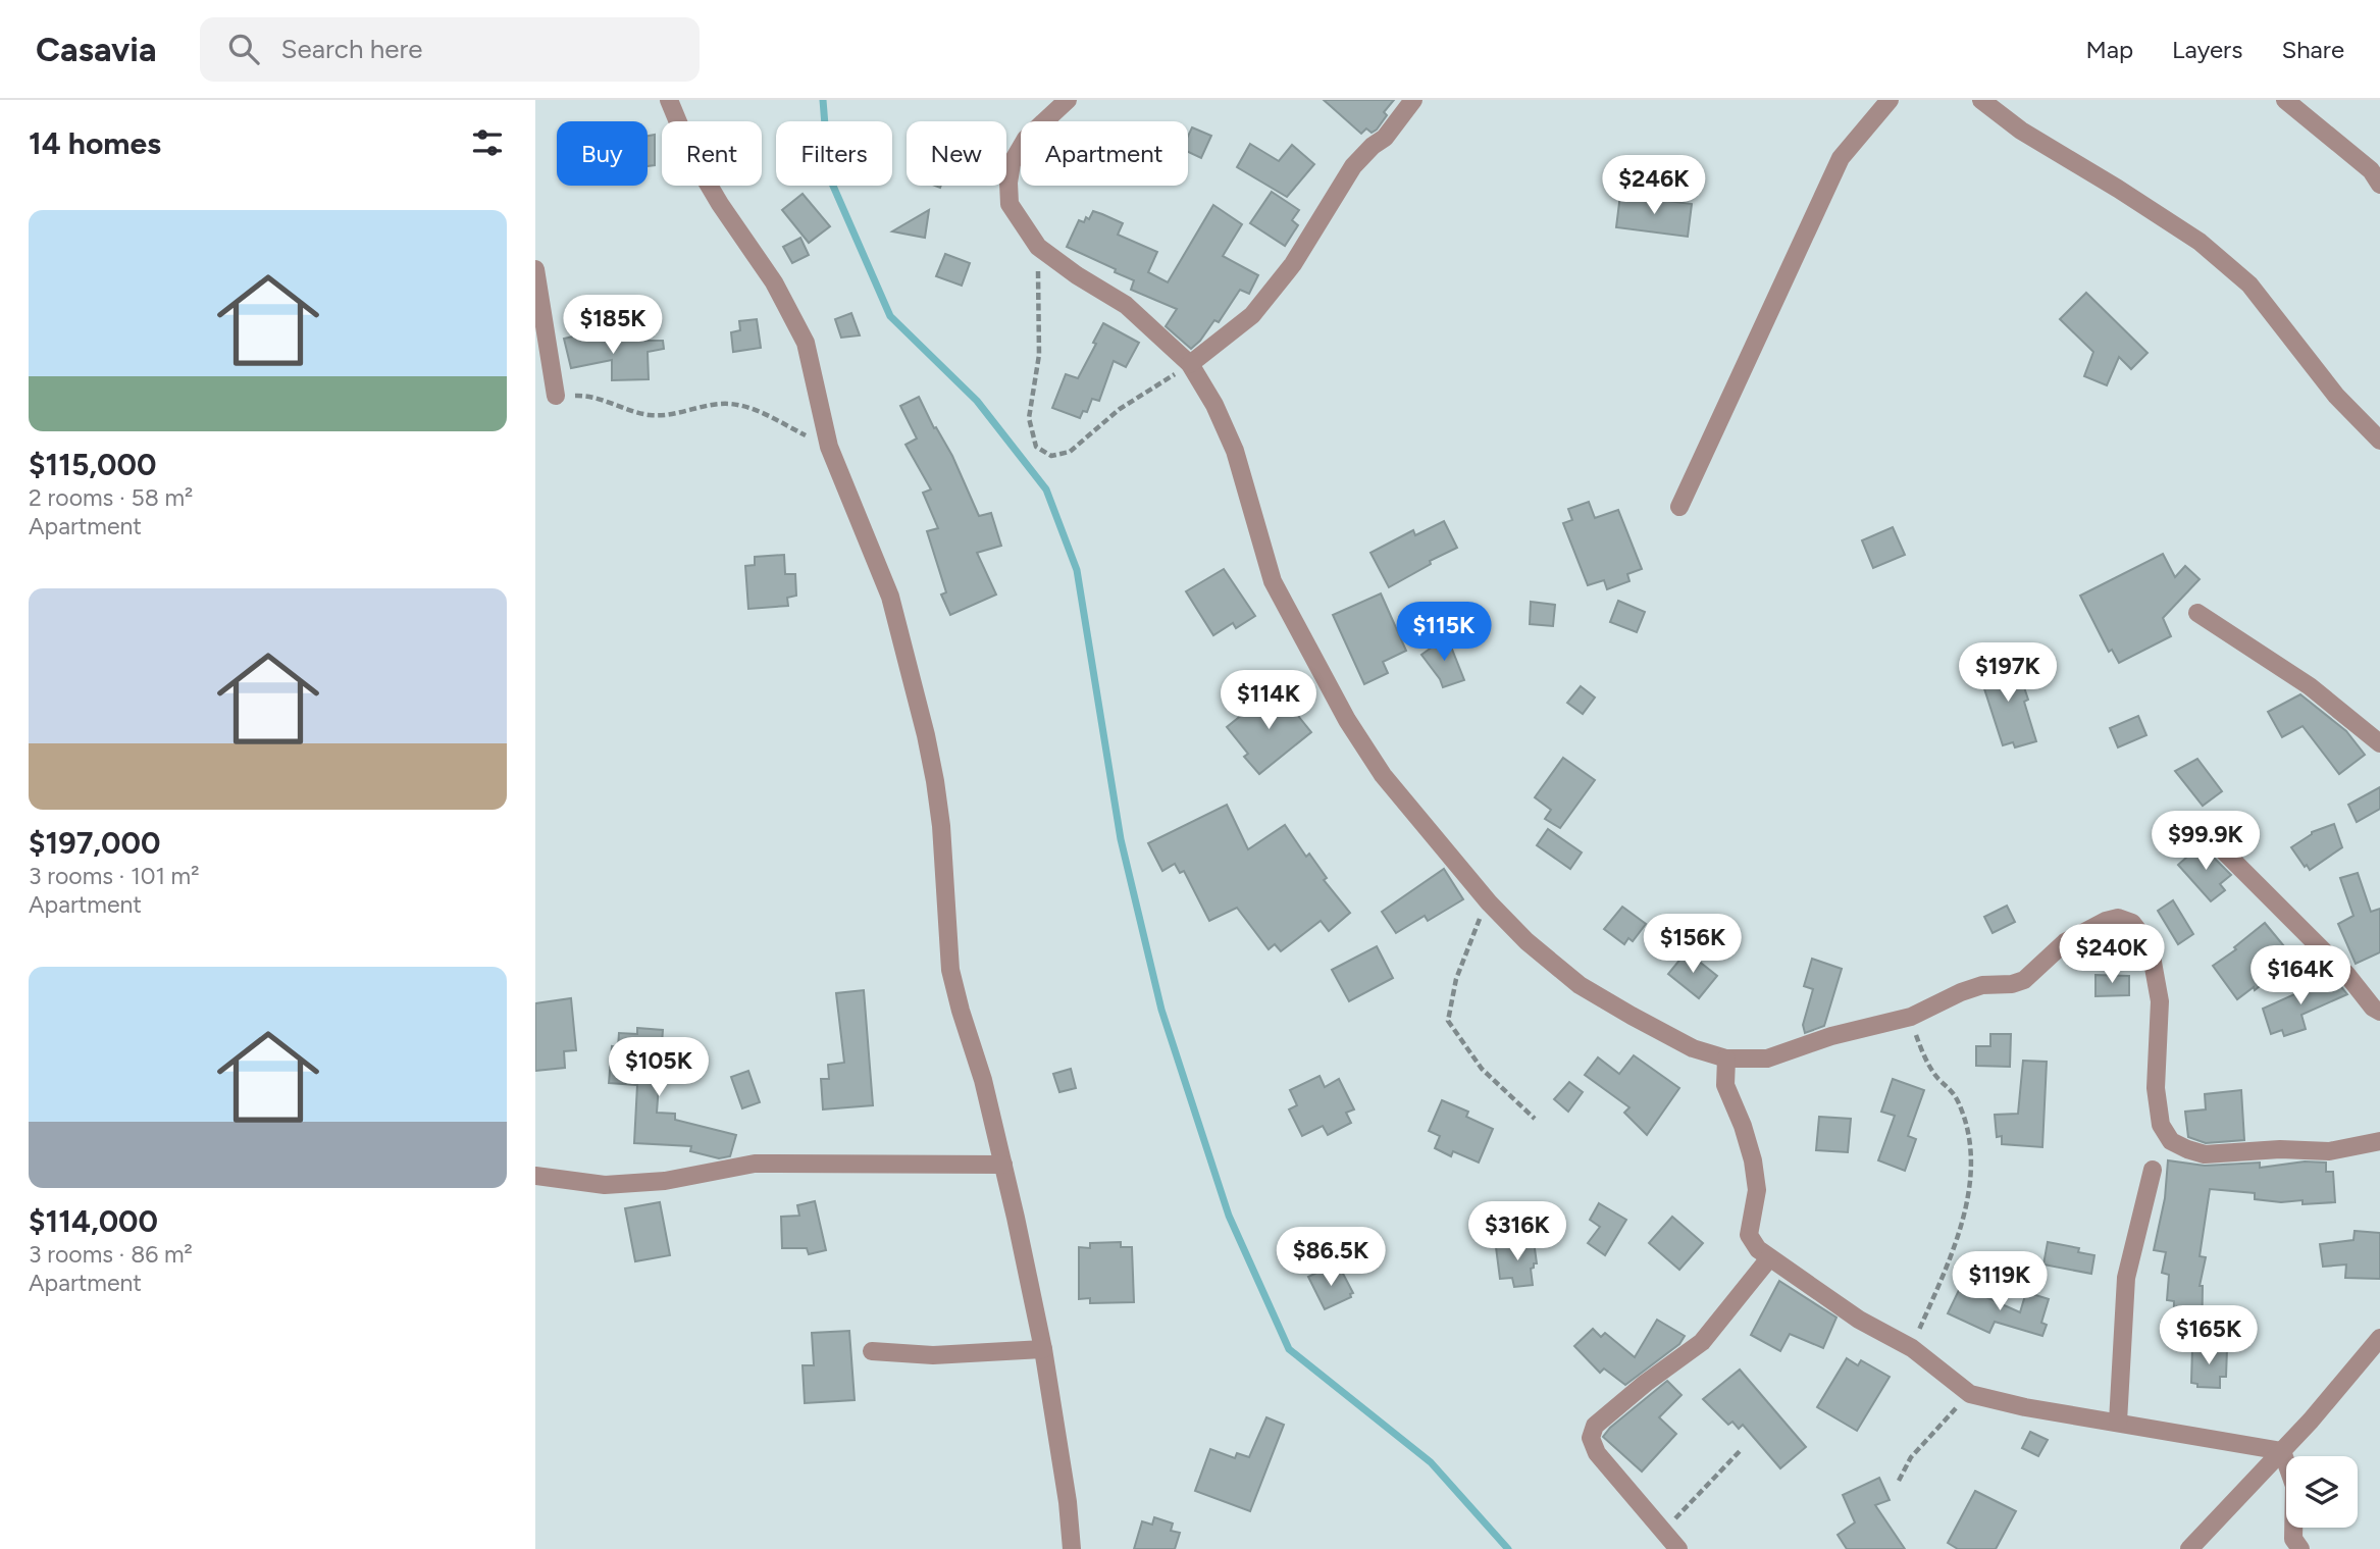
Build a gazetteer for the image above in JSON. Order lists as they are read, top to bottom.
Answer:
{
  "page": {
    "header": "Casavia",
    "search": "Search here",
    "nav": ["Map", "Layers", "Share"],
    "heading": "14 homes",
    "chip": [
      "Buy",
      "Rent",
      "Filters",
      "New",
      "Apartment"
    ],
    "price": [
      "$246K",
      "$185K",
      "$115K",
      "$197K",
      "$114K",
      "$99.9K",
      "$156K",
      "$240K",
      "$164K",
      "$105K",
      "$316K",
      "$86.5K",
      "$119K",
      "$165K"
    ],
    "list": [
      {
        "name": "$115,000",
        "note": "2 rooms · 58 m² · Apartment"
      },
      {
        "name": "$197,000",
        "note": "3 rooms · 101 m² · Apartment"
      },
      {
        "name": "$114,000",
        "note": "3 rooms · 86 m² · Apartment"
      }
    ]
  }
}
